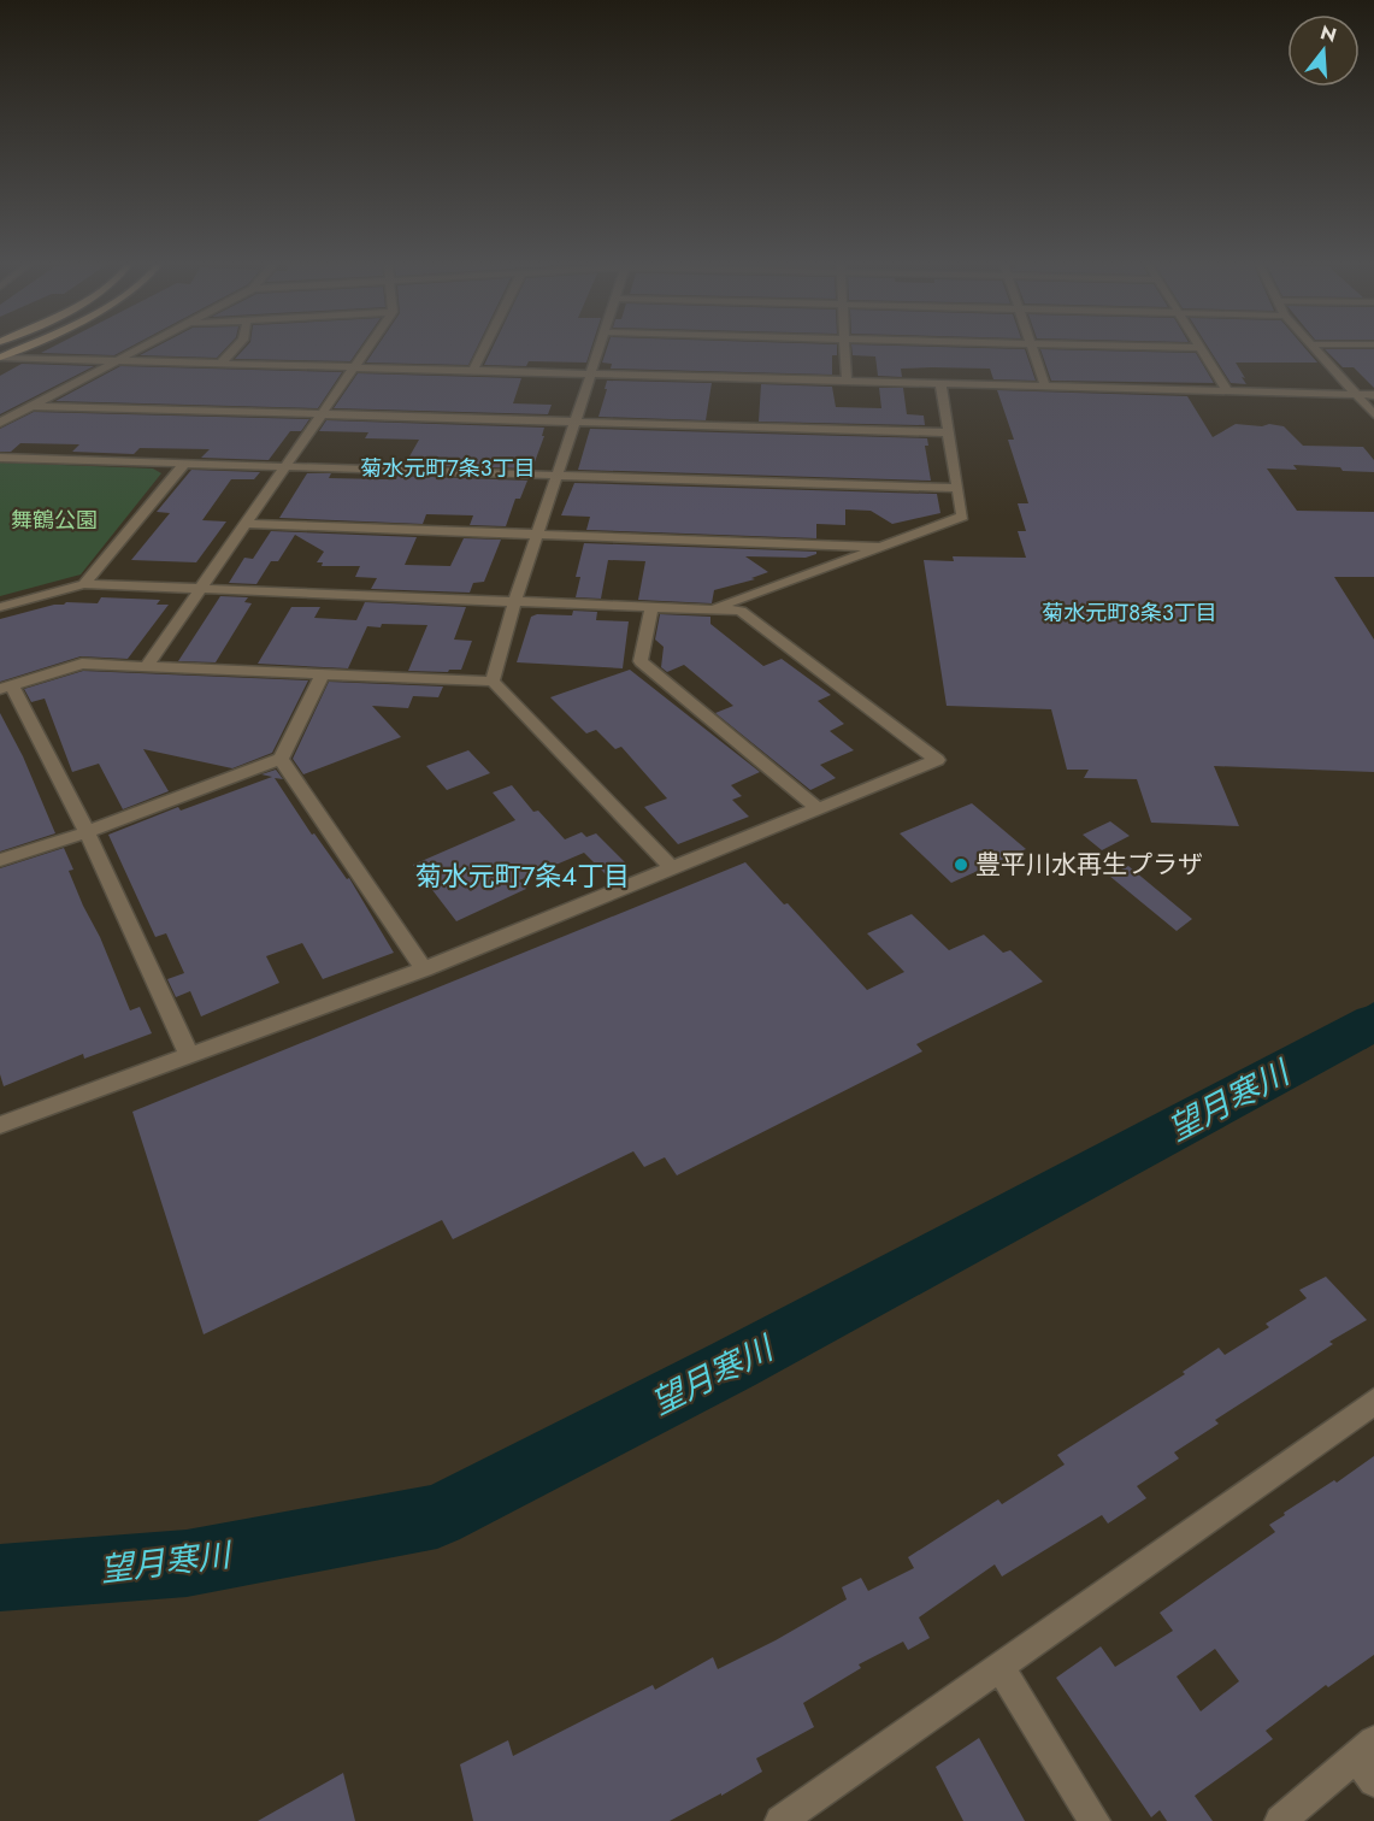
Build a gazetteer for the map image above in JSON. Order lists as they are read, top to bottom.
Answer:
{
  "districts": ["菊水元町7条3丁目", "菊水元町8条3丁目", "菊水元町7条4丁目"],
  "water": ["望月寒川"],
  "parks": ["舞鶴公園"],
  "places": ["豊平川水再生プラザ"],
  "north": "top"
}
